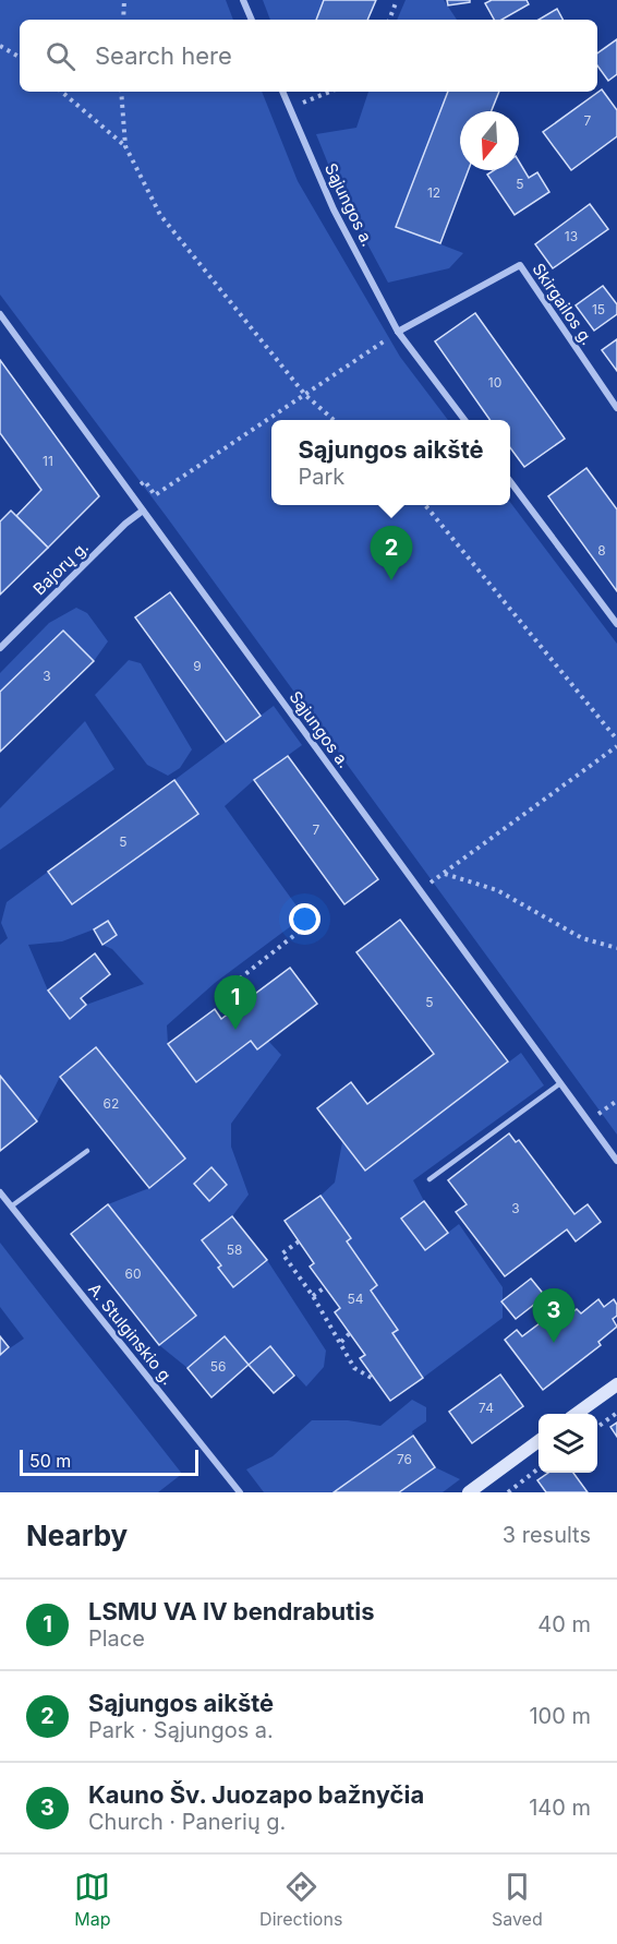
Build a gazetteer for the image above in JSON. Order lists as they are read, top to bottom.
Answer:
{
  "streets": {
    "street": [
      "Sąjungos a.",
      "Skirgailos g.",
      "Bajorų g.",
      "A. Stulginskio g."
    ]
  },
  "crossings": [
    ["Sąjungos a.", "Skirgailos g."],
    ["Sąjungos a.", "Bajorų g."]
  ],
  "house_numbers": [
    "7",
    "5",
    "12",
    "13",
    "15",
    "10",
    "11",
    "8",
    "9",
    "3",
    "7",
    "5",
    "5",
    "62",
    "3",
    "58",
    "60",
    "54",
    "56",
    "74",
    "76"
  ],
  "scale_bar": "50 m",
  "north": "bottom",
  "page": {
    "search": "Search here",
    "popup": ["Sąjungos aikštė", "Park"],
    "pins": ["2", "1", "3"],
    "scale": "50 m",
    "heading": ["Nearby", "3 results"],
    "list": [
      {
        "mark": "1",
        "name": "LSMU VA IV bendrabutis",
        "note": "Place",
        "value": "40 m"
      },
      {
        "mark": "2",
        "name": "Sąjungos aikštė",
        "note": "Park · Sąjungos a.",
        "value": "100 m"
      },
      {
        "mark": "3",
        "name": "Kauno Šv. Juozapo bažnyčia",
        "note": "Church · Panerių g.",
        "value": "140 m"
      }
    ],
    "nav": ["Map", "Directions", "Saved"]
  }
}
